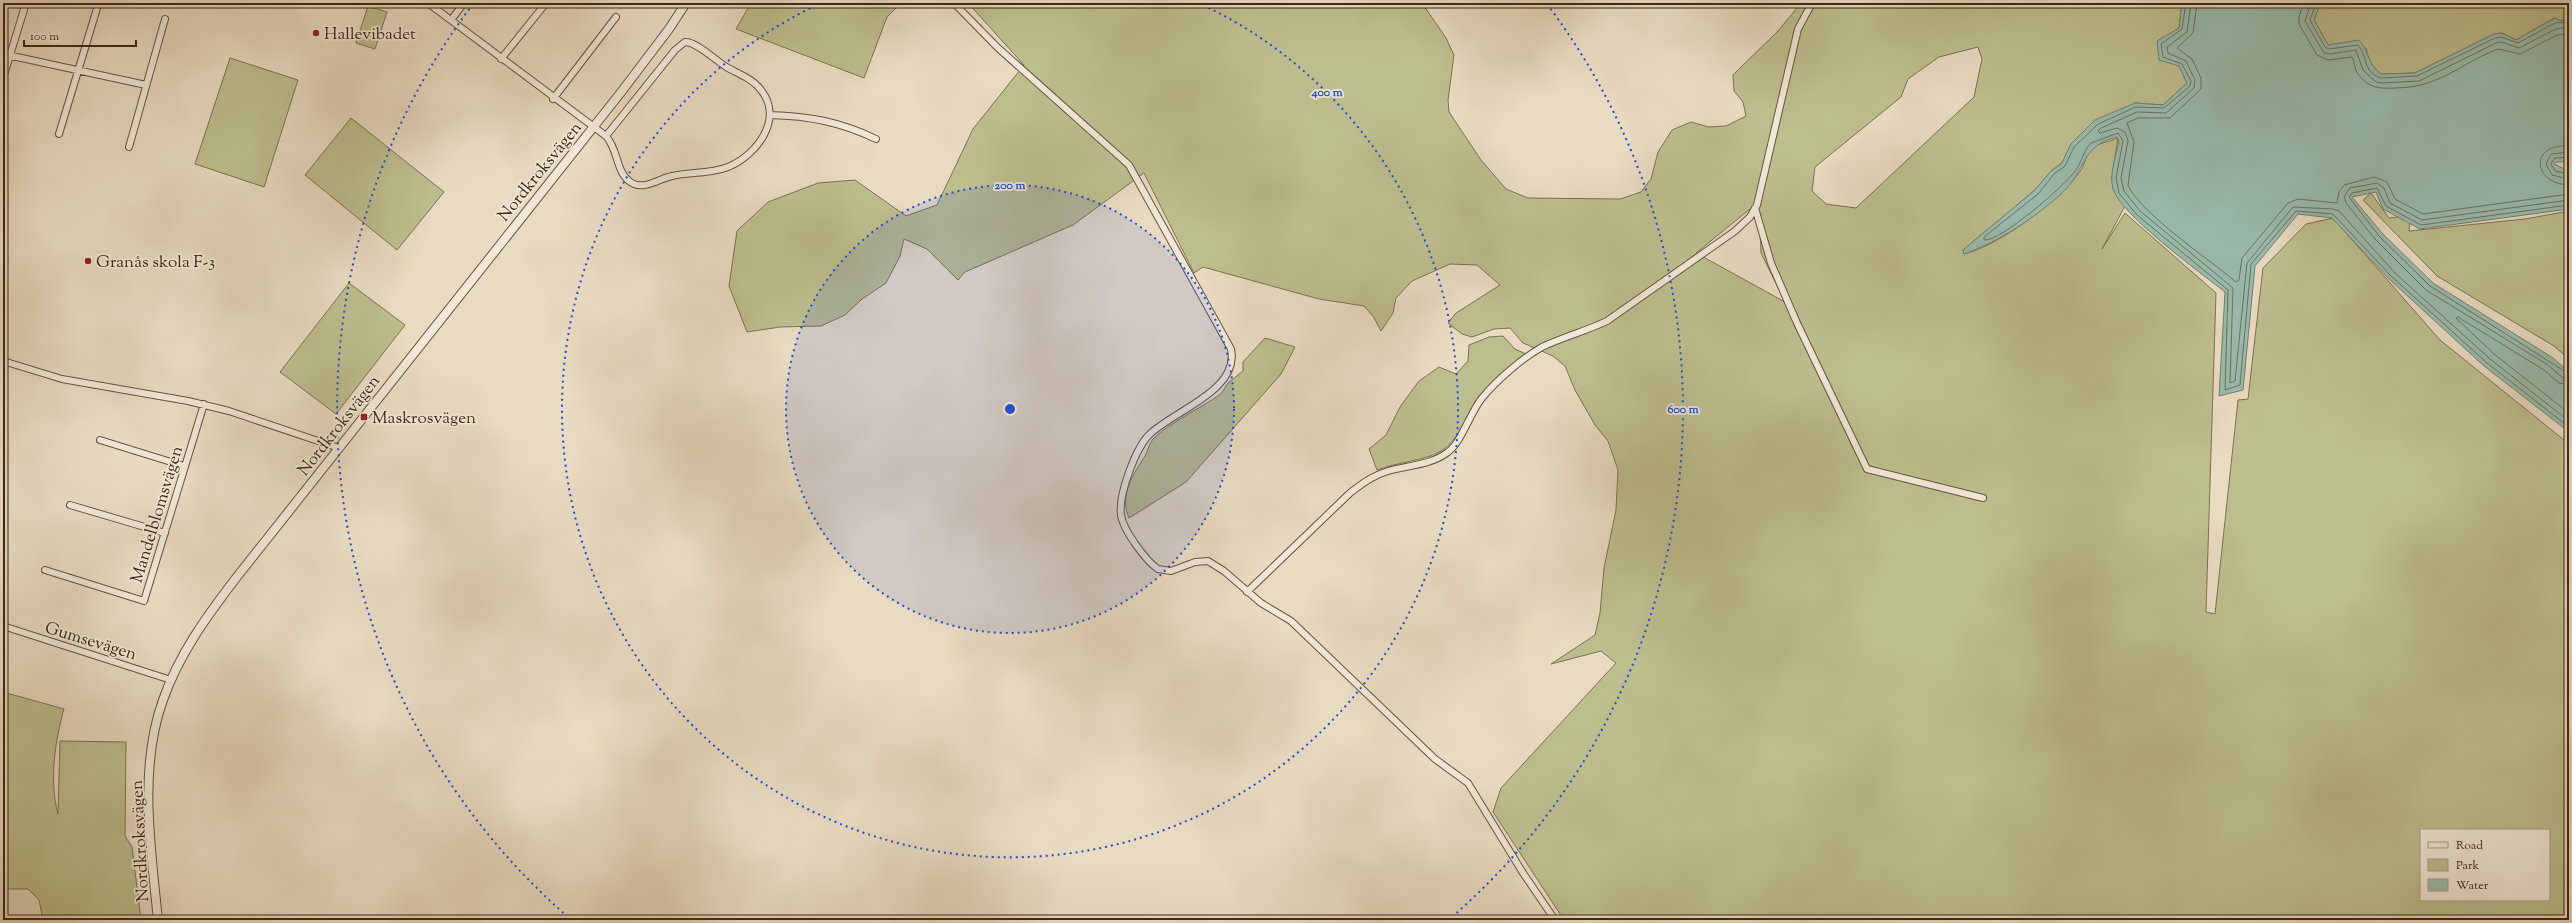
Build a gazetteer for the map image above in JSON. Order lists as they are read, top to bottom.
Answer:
{
  "streets": {
    "street": ["Nordkroksvägen", "Mandelblomsvägen", "Gumsevägen"]
  },
  "crossings": [
    ["Nordkroksvägen", "Gumsevägen"]
  ],
  "places": {
    "other": ["Hallevibadet", "Granås skola F-3"],
    "transit": ["Maskrosvägen"]
  },
  "legend": ["Road", "Park", "Water"],
  "scale_bar": "100 m",
  "rings": ["400 m", "200 m", "600 m"]
}
